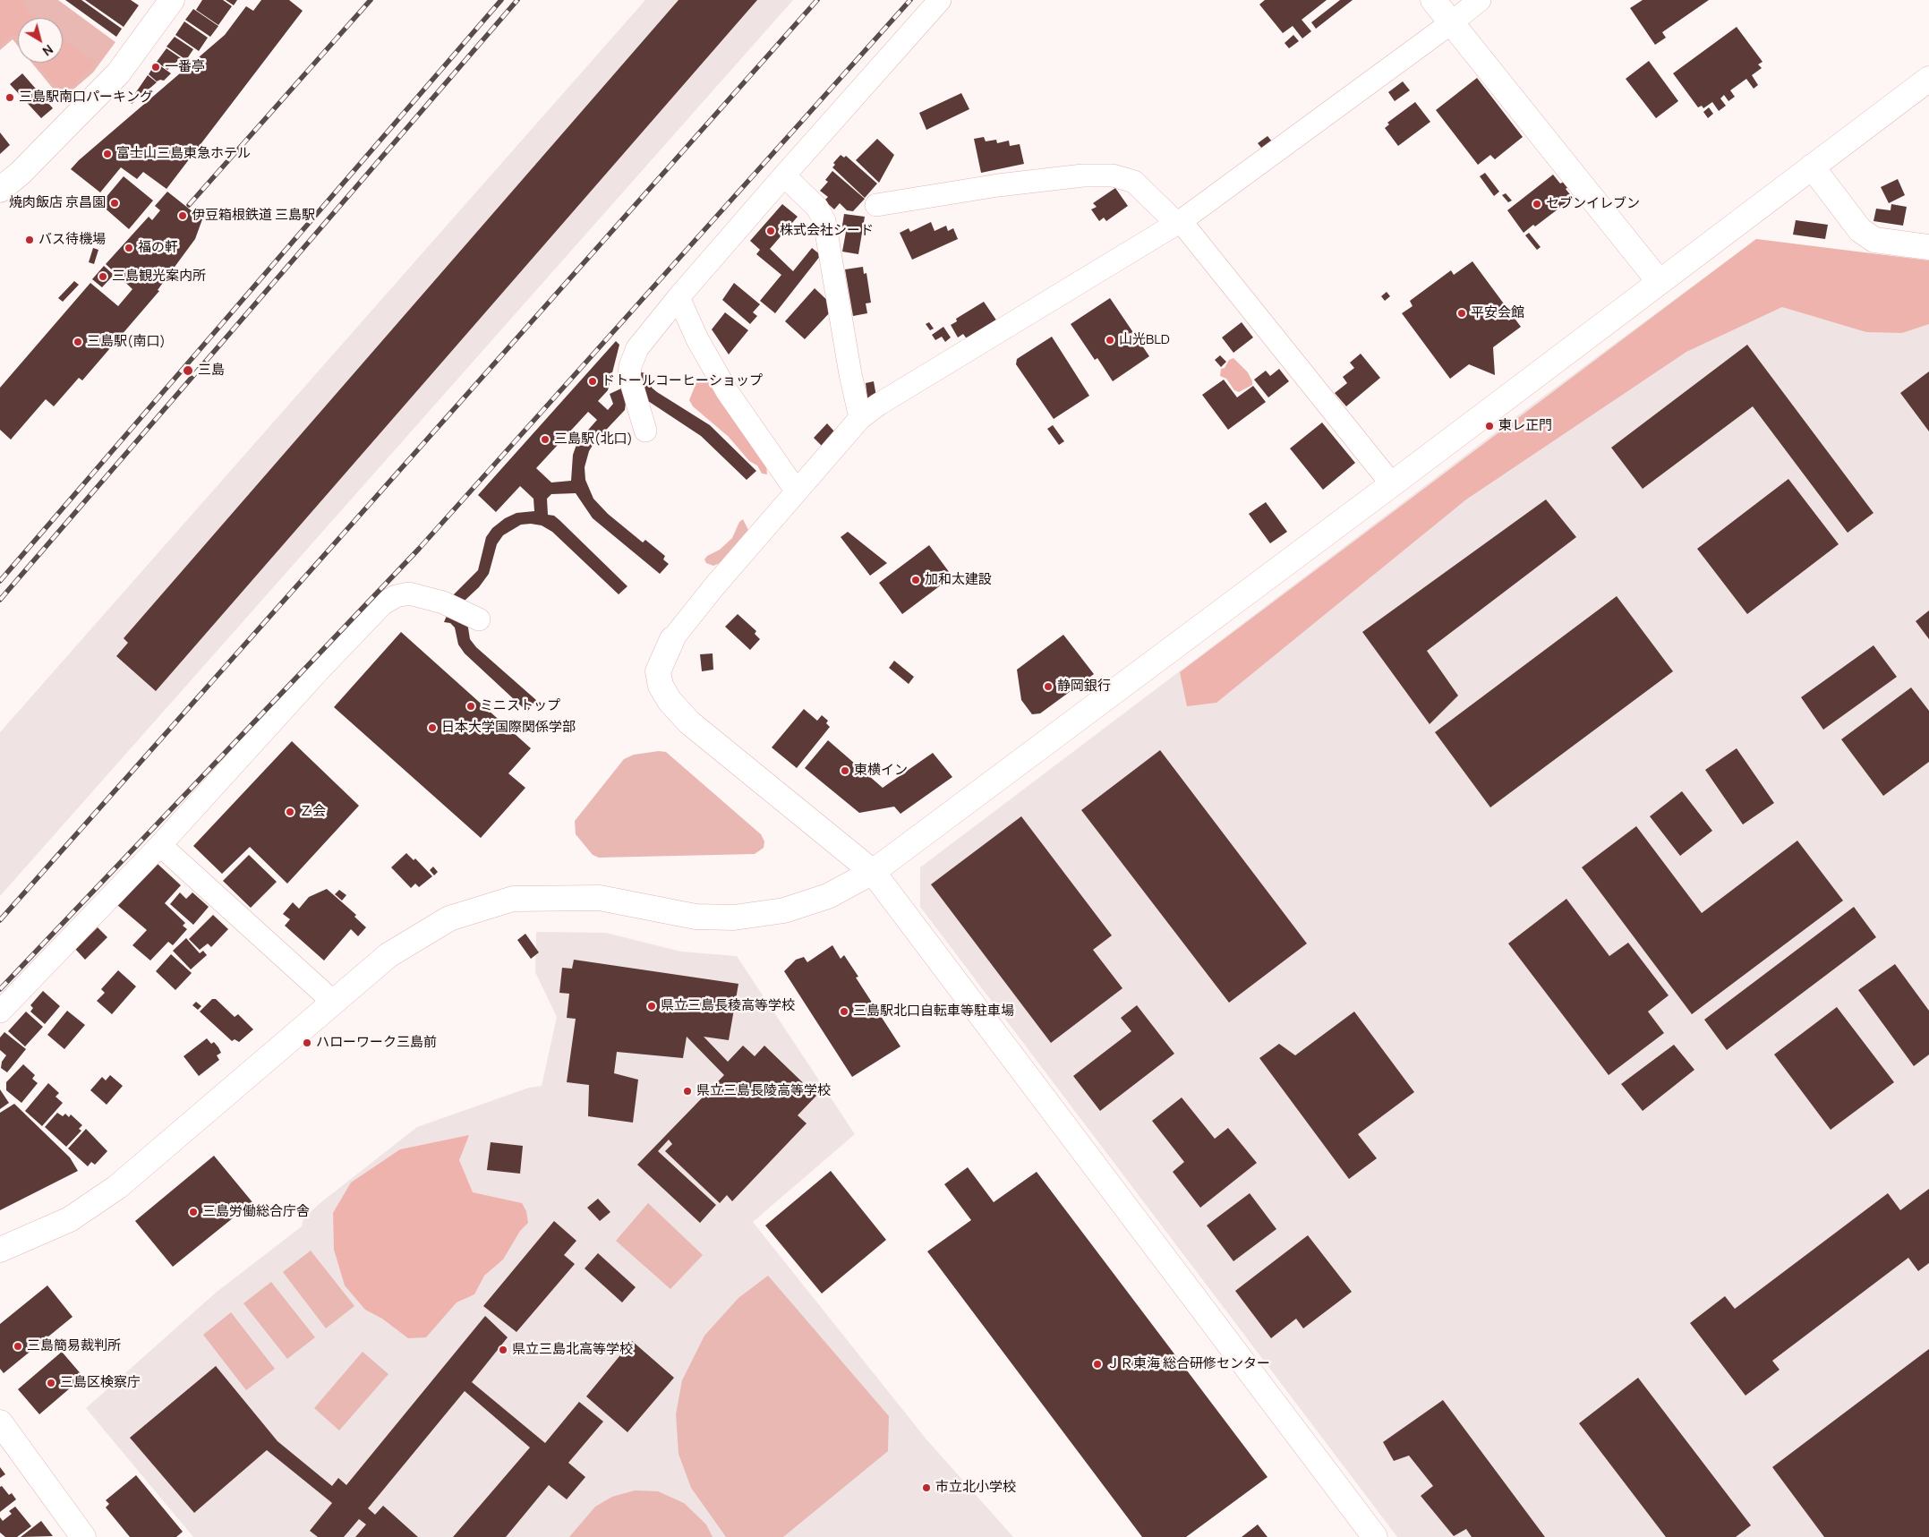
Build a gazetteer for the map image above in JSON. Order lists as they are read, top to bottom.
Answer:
{
  "places": [
    "一番亭",
    "三島駅南口パーキング",
    "富士山三島東急ホテル",
    "焼肉飯店 京昌園",
    "セブンイレブン",
    "伊豆箱根鉄道 三島駅",
    "株式会社シード",
    "バス待機場",
    "福の軒",
    "三島観光案内所",
    "平安会館",
    "山光BLD",
    "三島駅(南口)",
    "三島",
    "ドトールコーヒーショップ",
    "東レ正門",
    "三島駅(北口)",
    "加和太建設",
    "静岡銀行",
    "ミニストップ",
    "日本大学国際関係学部",
    "東横イン",
    "Ｚ会",
    "県立三島長稜高等学校",
    "三島駅北口自転車等駐車場",
    "ハローワーク三島前",
    "県立三島長陵高等学校",
    "三島労働総合庁舎",
    "三島簡易裁判所",
    "県立三島北高等学校",
    "ＪＲ東海 総合研修センター",
    "三島区検察庁",
    "市立北小学校"
  ],
  "north": "bottom right"
}
